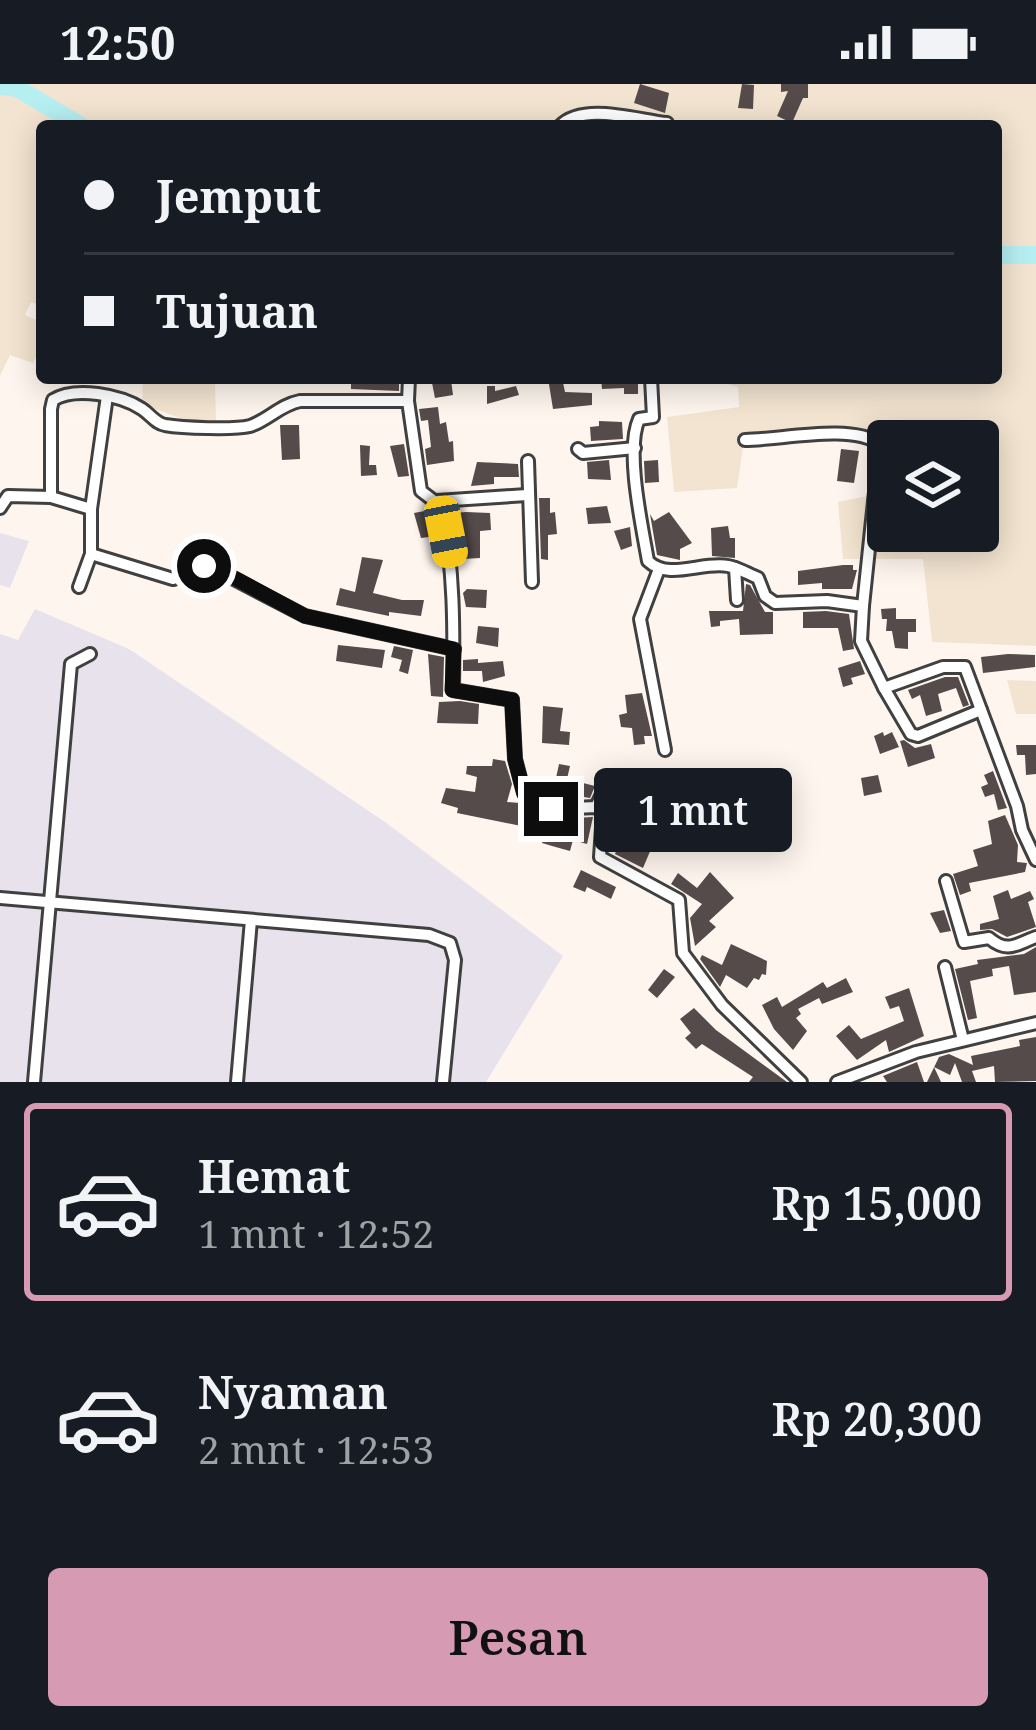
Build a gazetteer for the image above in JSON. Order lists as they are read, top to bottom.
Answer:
{
  "page": {
    "status": "12:50",
    "banner": ["Jemput", "Tujuan"],
    "bubble": "1 mnt",
    "list": [
      {
        "name": "Hemat",
        "note": "1 mnt · 12:52",
        "value": "Rp 15,000"
      },
      {
        "name": "Nyaman",
        "note": "2 mnt · 12:53",
        "value": "Rp 20,300"
      }
    ],
    "buttons": "Pesan"
  }
}
